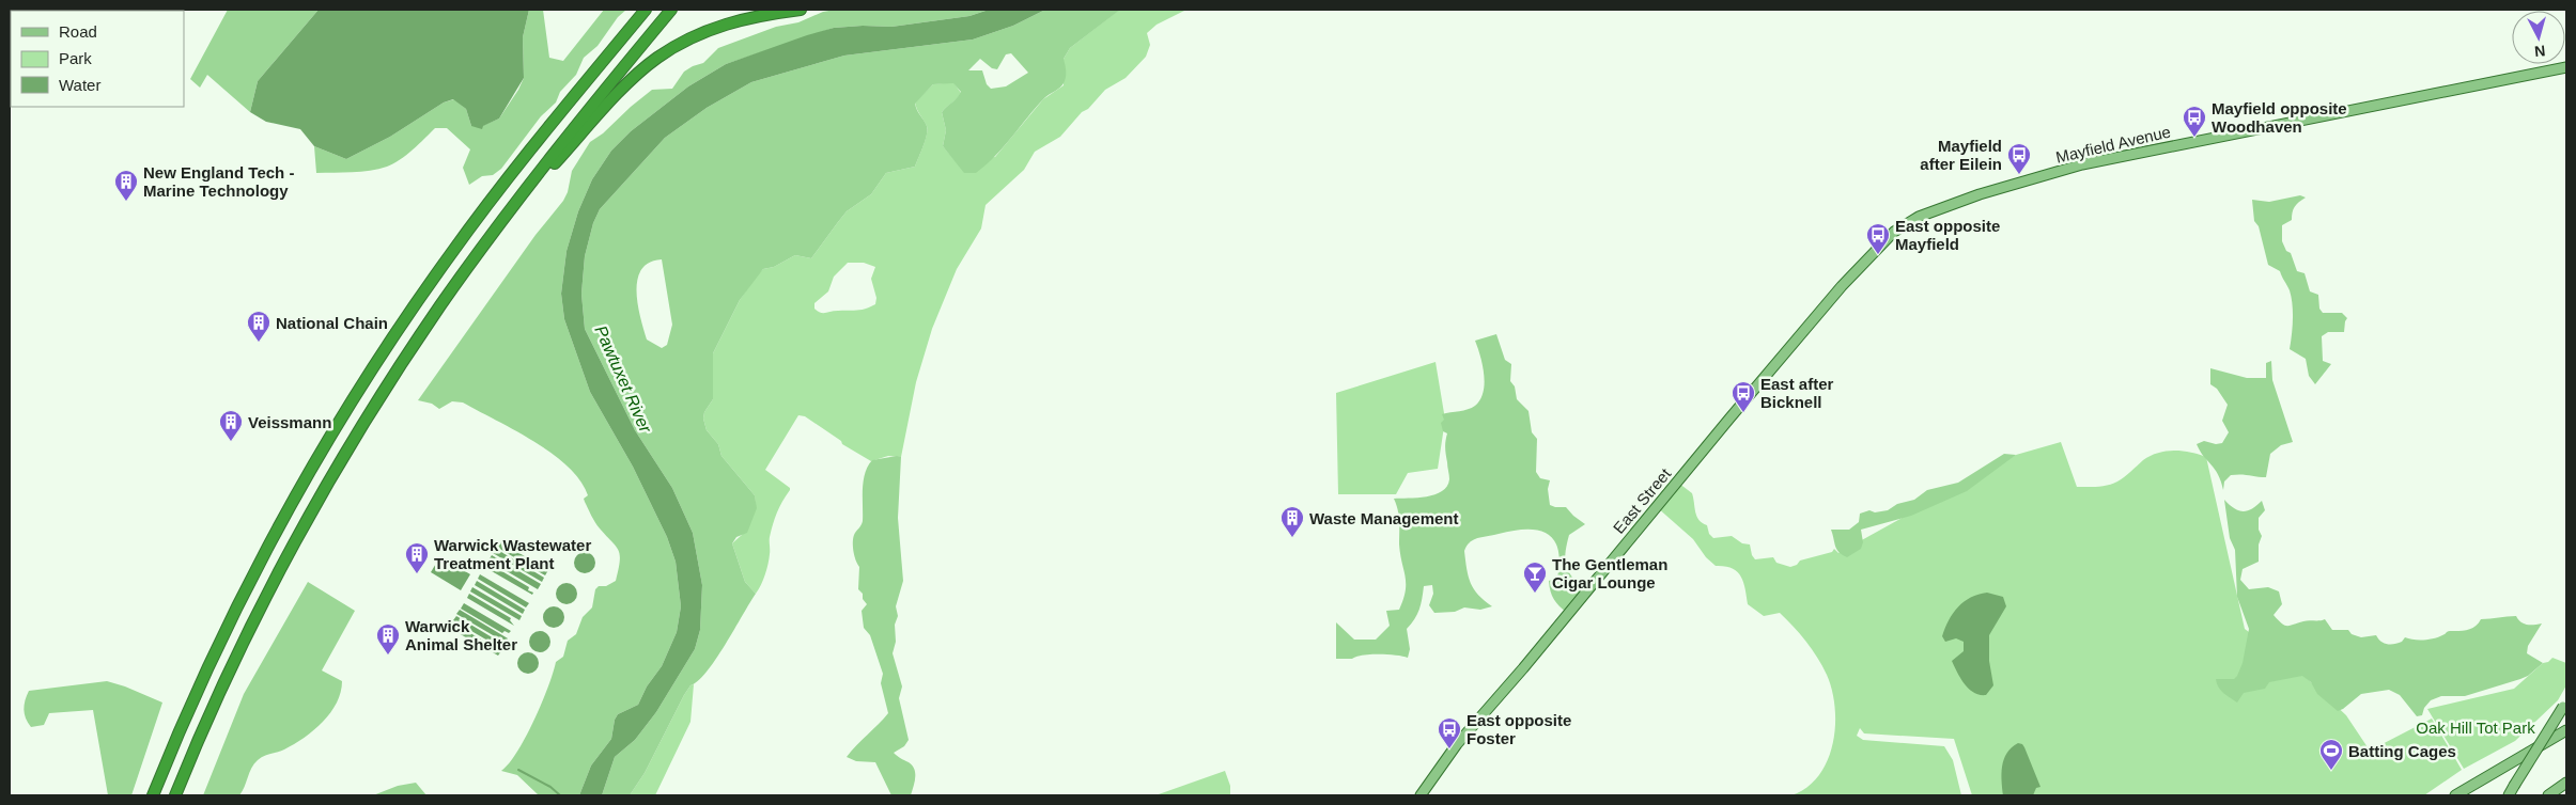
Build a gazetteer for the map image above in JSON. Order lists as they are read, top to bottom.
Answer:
{
  "streets": {
    "main road": ["Mayfield Avenue", "East Street"]
  },
  "crossings": [
    ["Mayfield Avenue", "East Street"]
  ],
  "water": ["Pawtuxet River"],
  "parks": ["Oak Hill Tot Park"],
  "places": {
    "bus stop": [
      "Mayfield opposite Woodhaven",
      "Mayfield after Eilein",
      "East opposite Mayfield",
      "East after Bicknell",
      "East opposite Foster"
    ],
    "building": [
      "New England Tech - Marine Technology",
      "National Chain",
      "Veissmann",
      "Waste Management",
      "Warwick Wastewater Treatment Plant",
      "Warwick Animal Shelter"
    ],
    "bar": ["The Gentleman Cigar Lounge"],
    "sports": ["Batting Cages"]
  },
  "legend": ["Road", "Park", "Water"],
  "north": "bottom"
}
